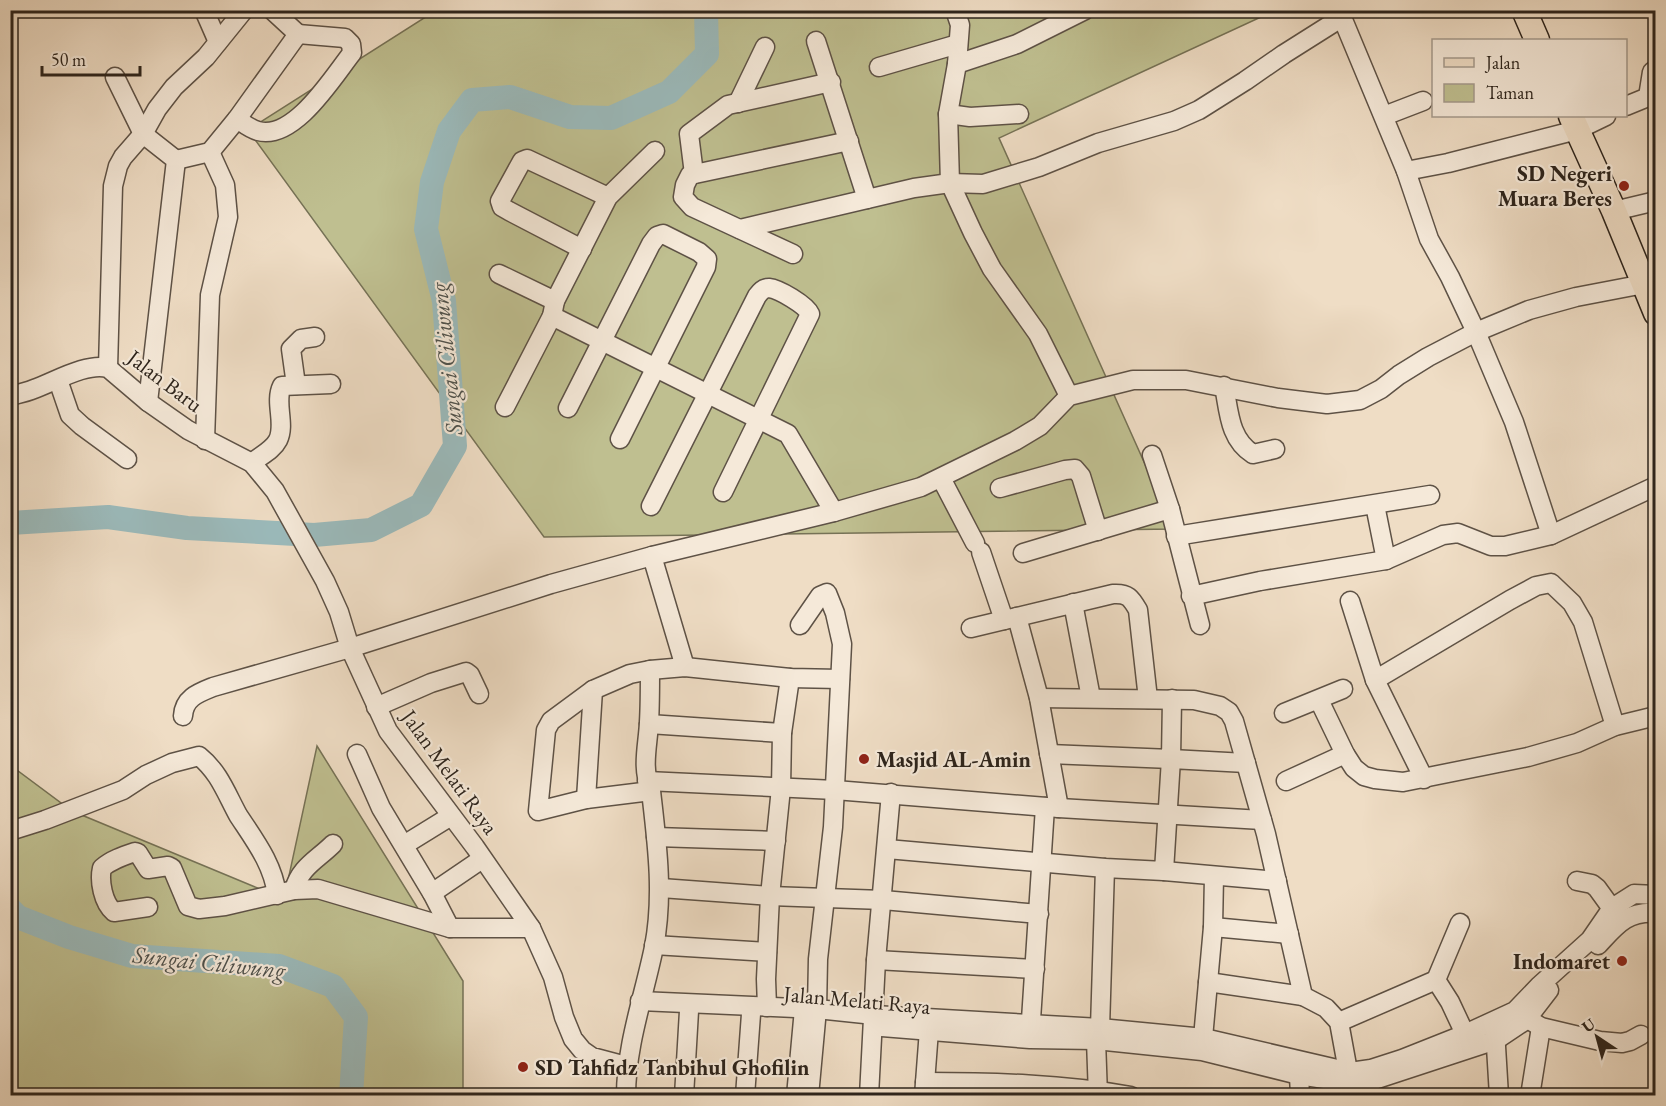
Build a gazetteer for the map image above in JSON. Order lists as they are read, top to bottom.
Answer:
{
  "streets": {
    "street": ["Jalan Baru", "Jalan Melati Raya"]
  },
  "crossings": [
    ["Jalan Baru", "Jalan Melati Raya"]
  ],
  "water": ["Sungai Ciliwung"],
  "places": [
    "SD Negeri Muara Beres",
    "Masjid AL-Amin",
    "Indomaret",
    "SD Tahfidz Tanbihul Ghofilin"
  ],
  "legend": ["Jalan", "Taman"],
  "scale_bar": "50 m",
  "north": "top left"
}
